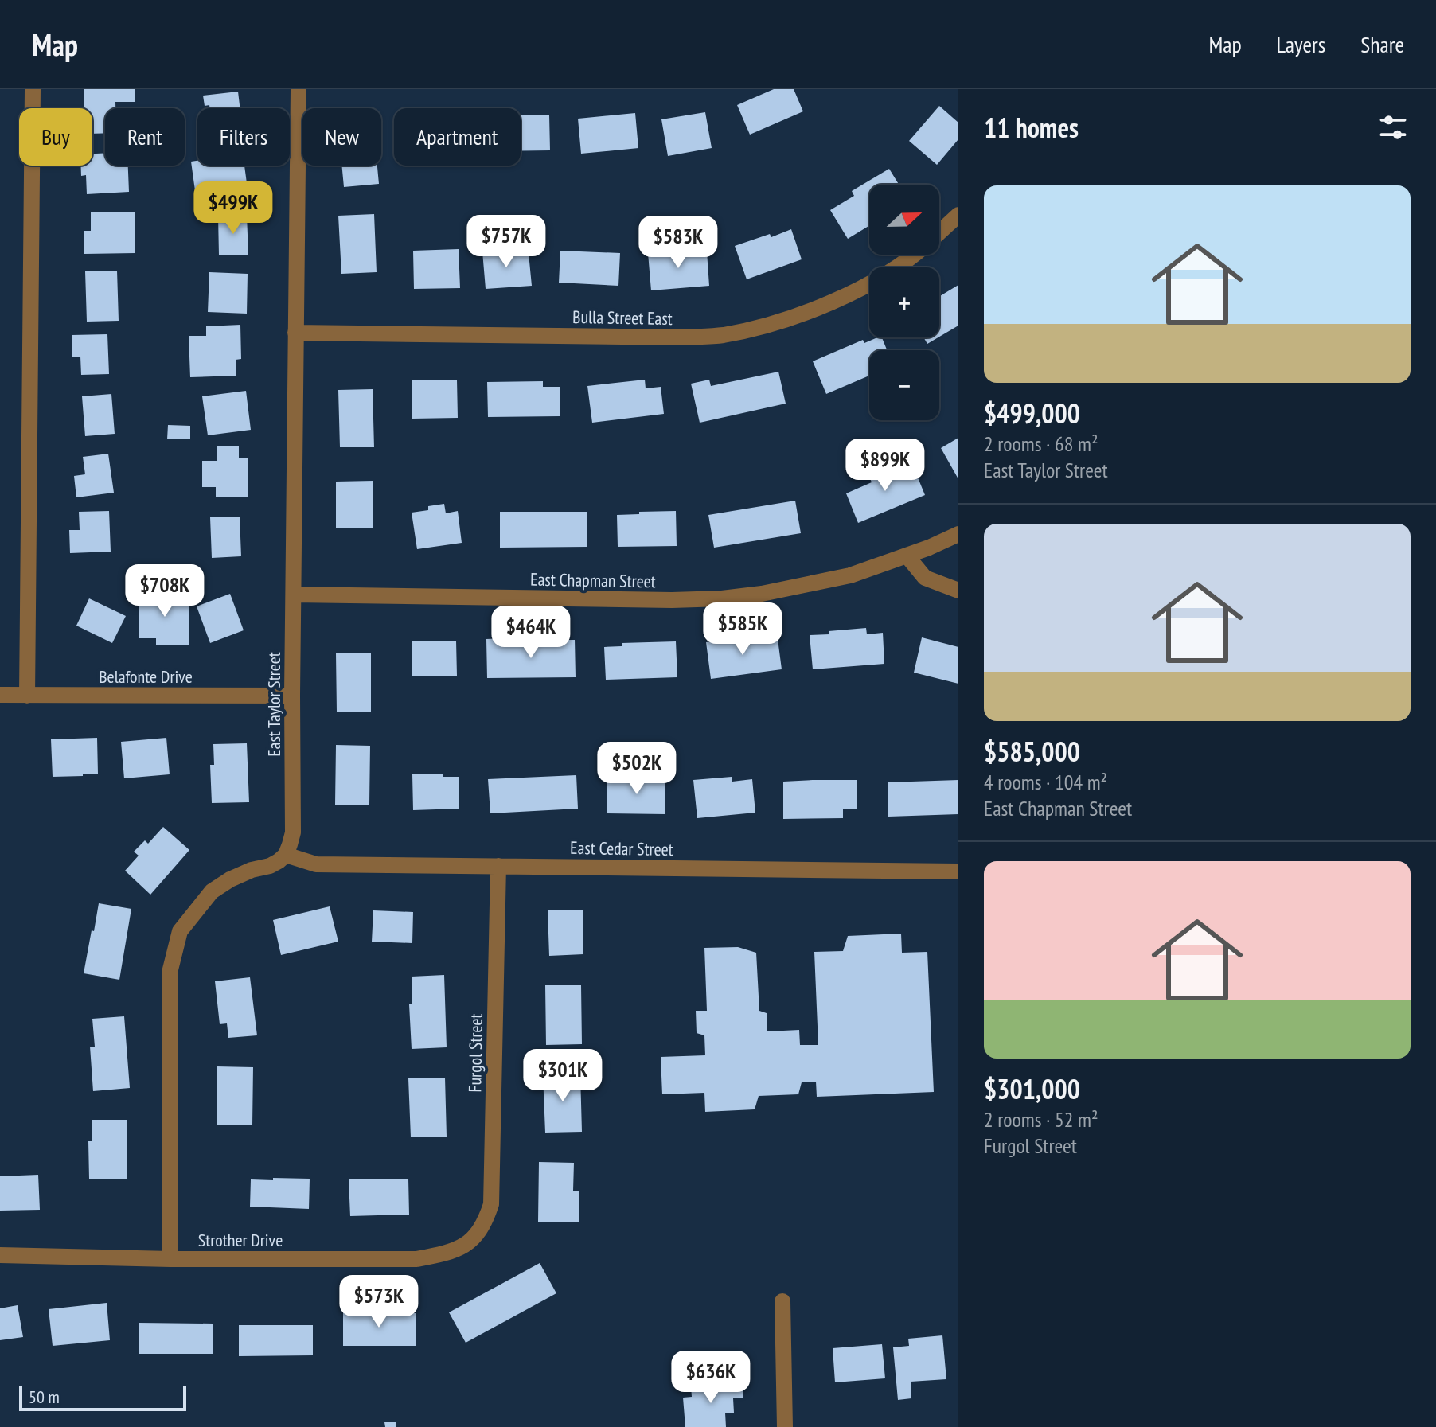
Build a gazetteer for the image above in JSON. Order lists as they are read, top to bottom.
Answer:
{
  "streets": {
    "street": [
      "Bulla Street East",
      "East Chapman Street",
      "Belafonte Drive",
      "East Taylor Street",
      "East Cedar Street",
      "Furgol Street",
      "Strother Drive"
    ]
  },
  "crossings": [
    ["Bulla Street East", "East Taylor Street"],
    ["East Chapman Street", "East Taylor Street"],
    ["Belafonte Drive", "East Taylor Street"],
    ["East Taylor Street", "East Cedar Street"],
    ["East Cedar Street", "Furgol Street"],
    ["Furgol Street", "Strother Drive"]
  ],
  "scale_bar": "50 m",
  "north": "right",
  "page": {
    "header": "Map",
    "nav": ["Map", "Layers", "Share"],
    "heading": "11 homes",
    "chip": [
      "Buy",
      "Rent",
      "Filters",
      "New",
      "Apartment"
    ],
    "list": [
      {
        "name": "$499,000",
        "note": "2 rooms · 68 m² · East Taylor Street"
      },
      {
        "name": "$585,000",
        "note": "4 rooms · 104 m² · East Chapman Street"
      },
      {
        "name": "$301,000",
        "note": "2 rooms · 52 m² · Furgol Street"
      }
    ],
    "price": [
      "$499K",
      "$757K",
      "$583K",
      "$899K",
      "$708K",
      "$585K",
      "$464K",
      "$502K",
      "$301K",
      "$573K",
      "$636K"
    ],
    "map_buttons": ["+", "−"],
    "scale": "50 m"
  }
}
